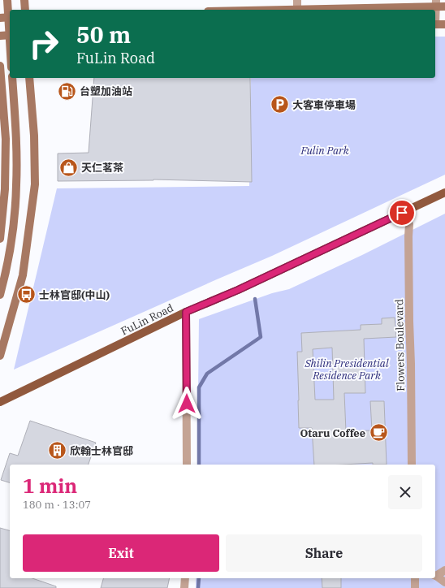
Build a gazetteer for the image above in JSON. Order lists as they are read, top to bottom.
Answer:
{
  "streets": {
    "main road": ["FuLin Road"],
    "street": ["Flowers Boulevard"]
  },
  "parks": ["Fulin Park", "Shilin Presidential Residence Park"],
  "places": {
    "fuel station": ["台塑加油站"],
    "parking": ["大客車停車場"],
    "shop": ["天仁茗茶"],
    "bus stop": ["士林官邸(中山)"],
    "cafe": ["Otaru Coffee"],
    "building": ["欣翰士林官邸"]
  },
  "page": {
    "turn": ["50 m", "FuLin Road"],
    "heading": ["1 min", "180 m · 13:07"],
    "buttons": ["Exit", "Share"]
  }
}
